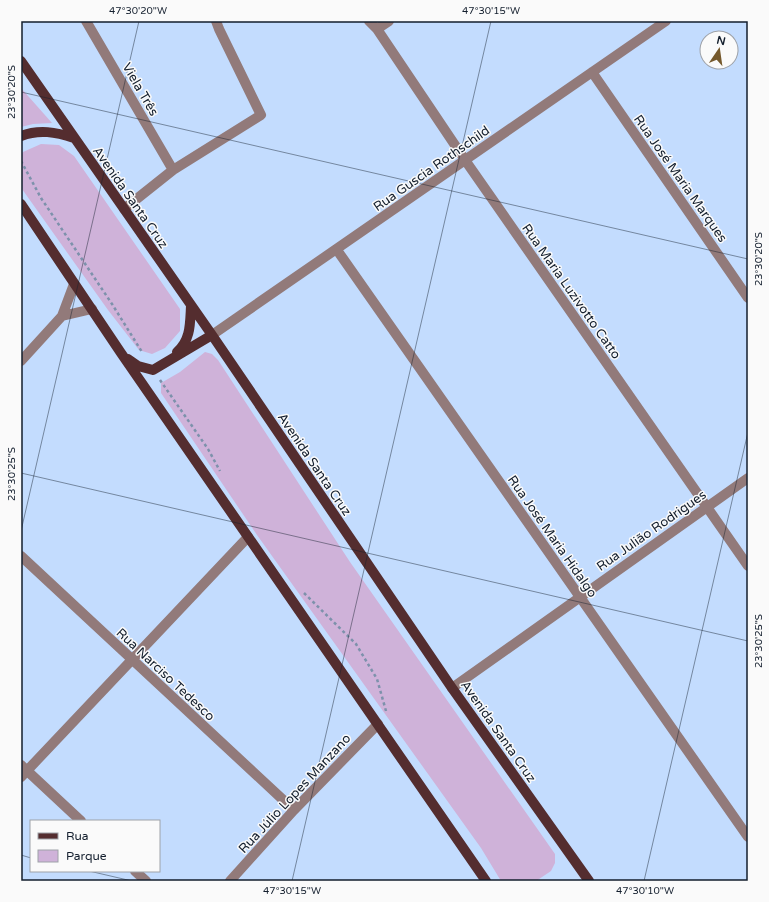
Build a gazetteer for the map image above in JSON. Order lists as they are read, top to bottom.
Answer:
{
  "streets": {
    "main road": ["Avenida Santa Cruz"],
    "street": [
      "Viela Três",
      "Rua Guscia Rothschild",
      "Rua José Maria Marques",
      "Rua Maria Luzivotto Catto",
      "Rua Julião Rodrigues",
      "Rua José Maria Hidalgo",
      "Rua Narciso Tedesco",
      "Rua Júlio Lopes Manzano"
    ]
  },
  "crossings": [
    ["Rua Guscia Rothschild", "Rua José Maria Marques"],
    ["Rua Guscia Rothschild", "Avenida Santa Cruz"],
    ["Rua Guscia Rothschild", "Rua Maria Luzivotto Catto"],
    ["Rua Guscia Rothschild", "Rua José Maria Hidalgo"],
    ["Avenida Santa Cruz", "Rua Julião Rodrigues"],
    ["Rua Maria Luzivotto Catto", "Rua Julião Rodrigues"],
    ["Rua Julião Rodrigues", "Rua José Maria Hidalgo"],
    ["Rua Narciso Tedesco", "Rua Júlio Lopes Manzano"]
  ],
  "legend": ["Rua", "Parque"],
  "north": "top",
  "coordinates": [
    "47°30'20\"W",
    "47°30'15\"W",
    "23°30'20\"S",
    "23°30'25\"S",
    "47°30'10\"W"
  ]
}
